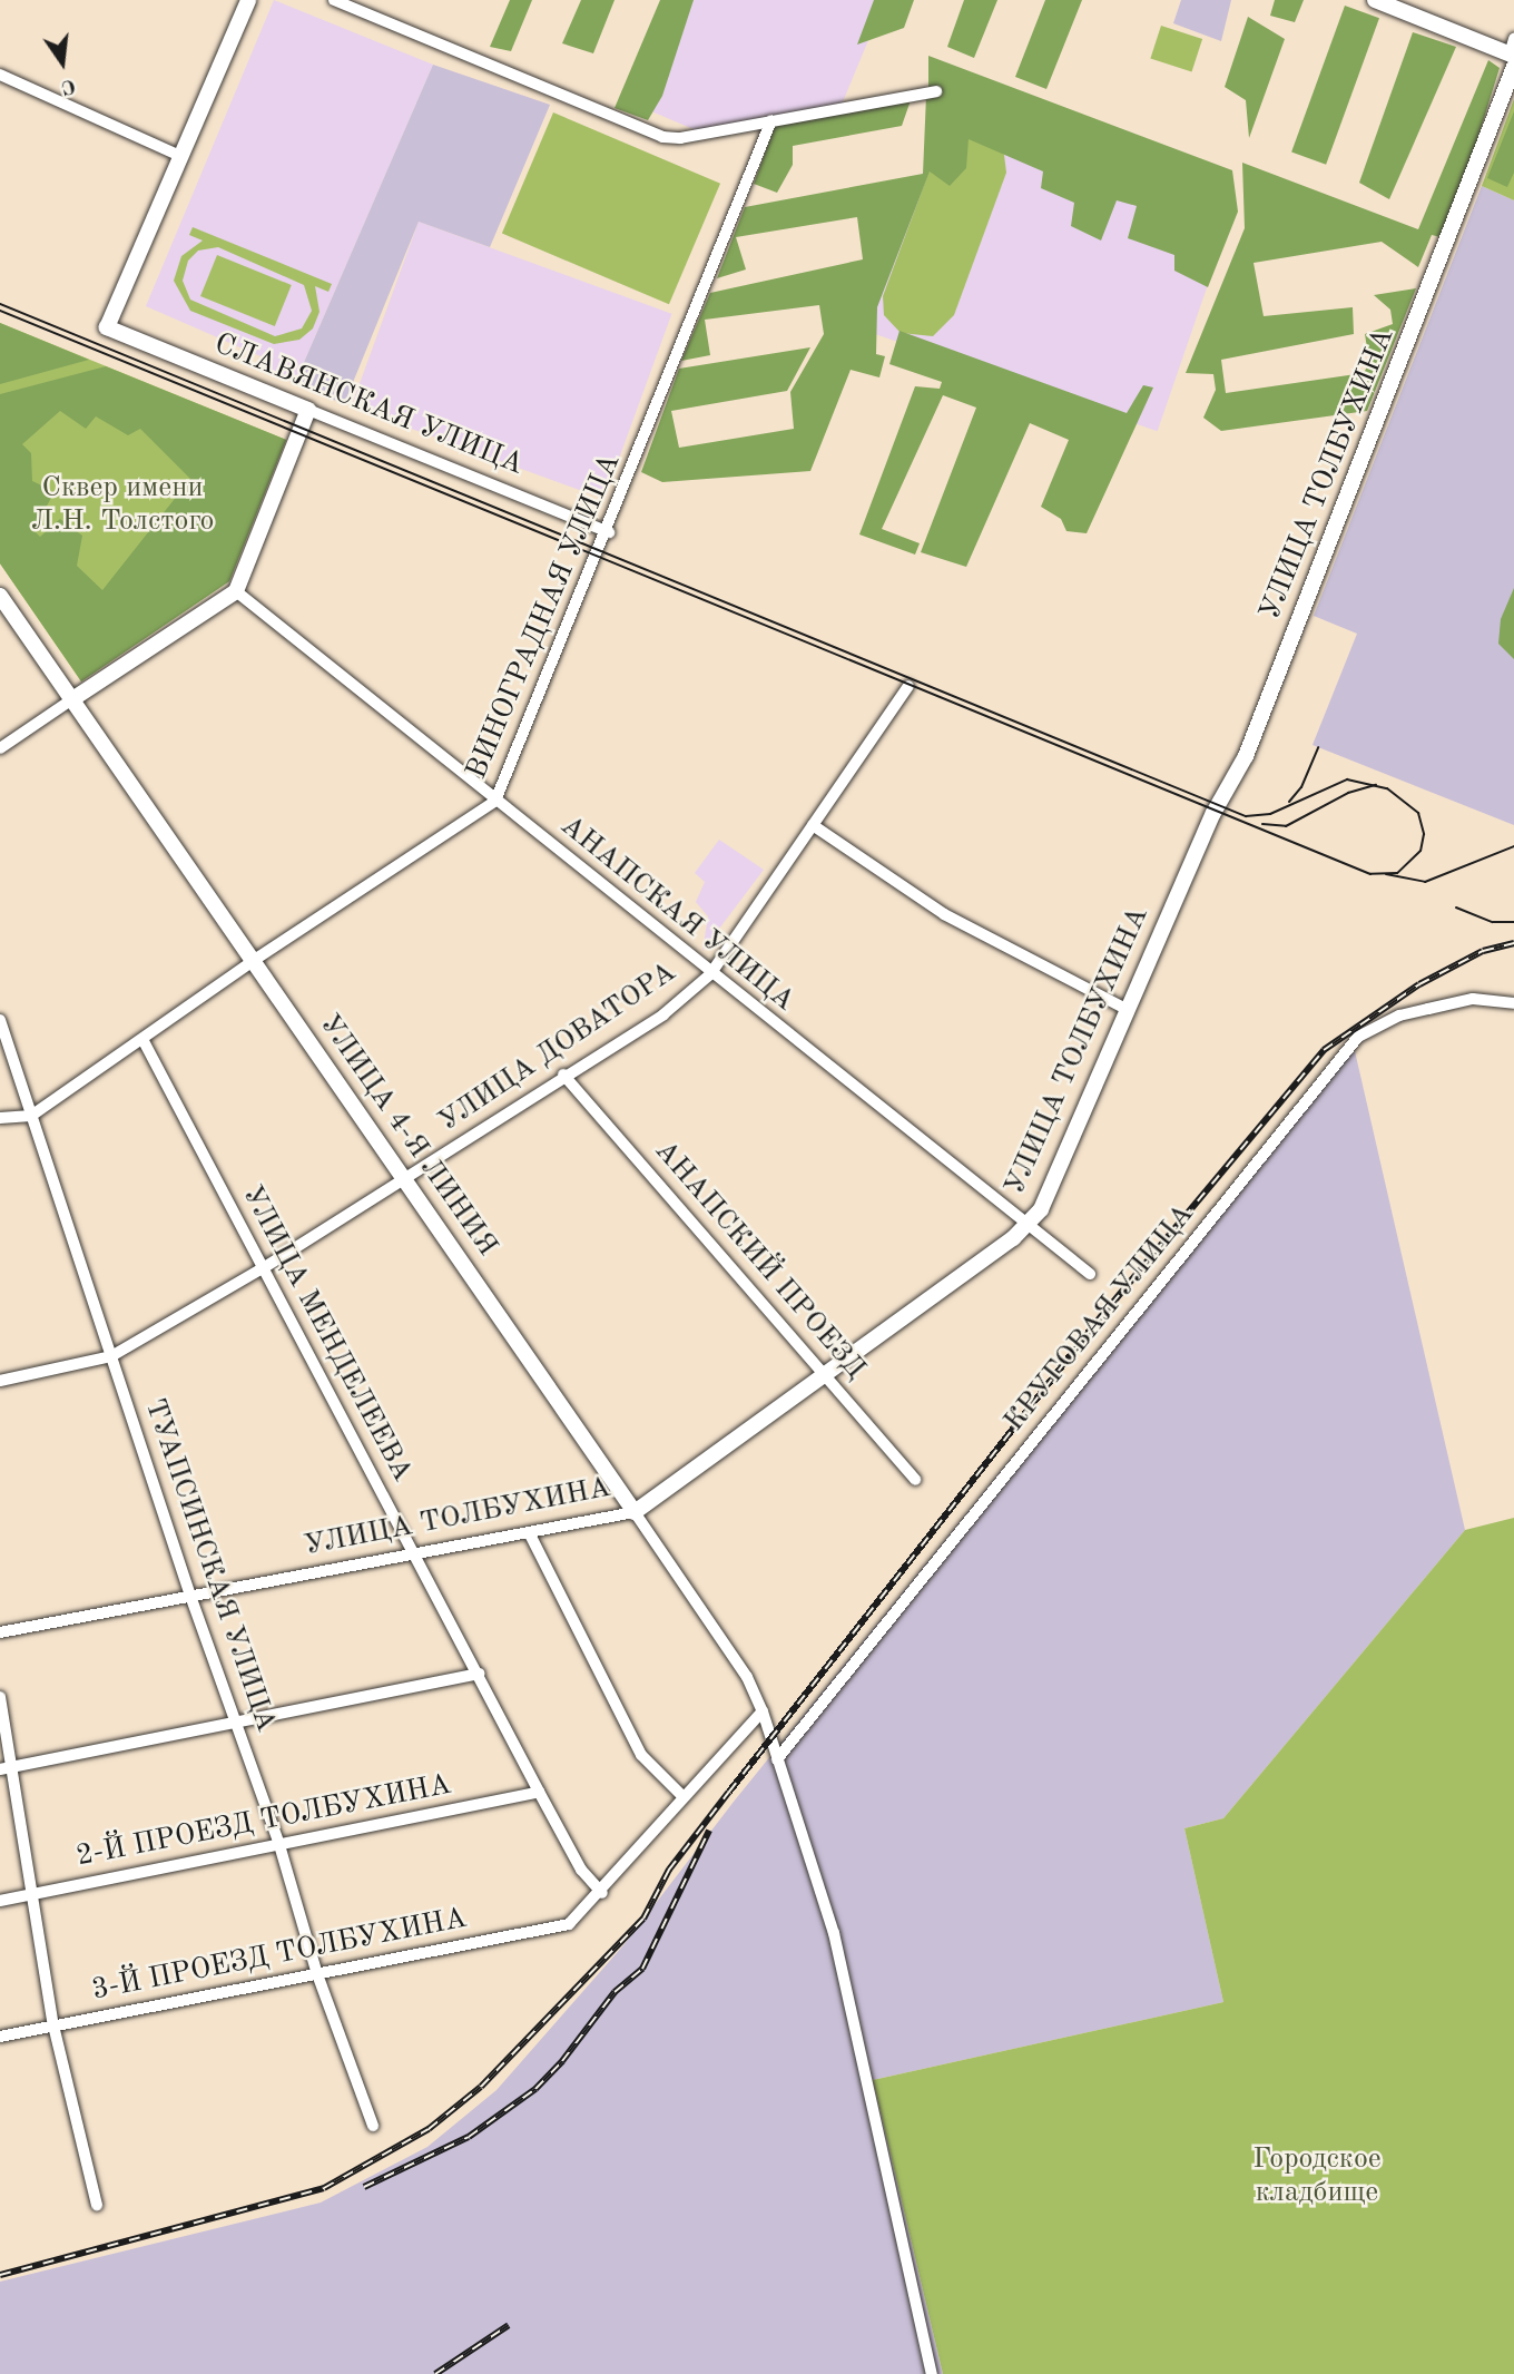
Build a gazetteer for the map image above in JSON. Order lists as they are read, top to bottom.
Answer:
{
  "streets": {
    "street": [
      "СЛАВЯНСКАЯ УЛИЦА",
      "УЛИЦА ТОЛБУХИНА",
      "ВИНОГРАДНАЯ УЛИЦА",
      "АНАПСКАЯ УЛИЦА",
      "УЛИЦА ДОВАТОРА",
      "УЛИЦА 4-Я ЛИНИЯ",
      "АНАПСКИЙ ПРОЕЗД",
      "КРУГОВАЯ УЛИЦА",
      "УЛИЦА МЕНДЕЛЕЕВА",
      "ТУАПСИНСКАЯ УЛИЦА",
      "2-Й ПРОЕЗД ТОЛБУХИНА",
      "3-Й ПРОЕЗД ТОЛБУХИНА"
    ]
  },
  "crossings": [
    ["СЛАВЯНСКАЯ УЛИЦА", "ВИНОГРАДНАЯ УЛИЦА"],
    ["УЛИЦА ТОЛБУХИНА", "АНАПСКАЯ УЛИЦА"],
    ["УЛИЦА ТОЛБУХИНА", "УЛИЦА 4-Я ЛИНИЯ"],
    ["УЛИЦА ТОЛБУХИНА", "АНАПСКИЙ ПРОЕЗД"],
    ["УЛИЦА ТОЛБУХИНА", "УЛИЦА МЕНДЕЛЕЕВА"],
    ["УЛИЦА ТОЛБУХИНА", "ТУАПСИНСКАЯ УЛИЦА"],
    ["ВИНОГРАДНАЯ УЛИЦА", "АНАПСКАЯ УЛИЦА"],
    ["ВИНОГРАДНАЯ УЛИЦА", "УЛИЦА 4-Я ЛИНИЯ"],
    ["ВИНОГРАДНАЯ УЛИЦА", "УЛИЦА МЕНДЕЛЕЕВА"],
    ["ВИНОГРАДНАЯ УЛИЦА", "ТУАПСИНСКАЯ УЛИЦА"],
    ["АНАПСКАЯ УЛИЦА", "УЛИЦА ДОВАТОРА"],
    ["УЛИЦА ДОВАТОРА", "УЛИЦА 4-Я ЛИНИЯ"],
    ["УЛИЦА ДОВАТОРА", "АНАПСКИЙ ПРОЕЗД"],
    ["УЛИЦА ДОВАТОРА", "УЛИЦА МЕНДЕЛЕЕВА"],
    ["УЛИЦА ДОВАТОРА", "ТУАПСИНСКАЯ УЛИЦА"],
    ["УЛИЦА 4-Я ЛИНИЯ", "КРУГОВАЯ УЛИЦА"],
    ["УЛИЦА МЕНДЕЛЕЕВА", "2-Й ПРОЕЗД ТОЛБУХИНА"],
    ["УЛИЦА МЕНДЕЛЕЕВА", "3-Й ПРОЕЗД ТОЛБУХИНА"],
    ["ТУАПСИНСКАЯ УЛИЦА", "2-Й ПРОЕЗД ТОЛБУХИНА"],
    ["ТУАПСИНСКАЯ УЛИЦА", "3-Й ПРОЕЗД ТОЛБУХИНА"]
  ],
  "parks": ["Сквер имени Л.Н. Толстого", "Городское кладбище"],
  "north": "bottom"
}
